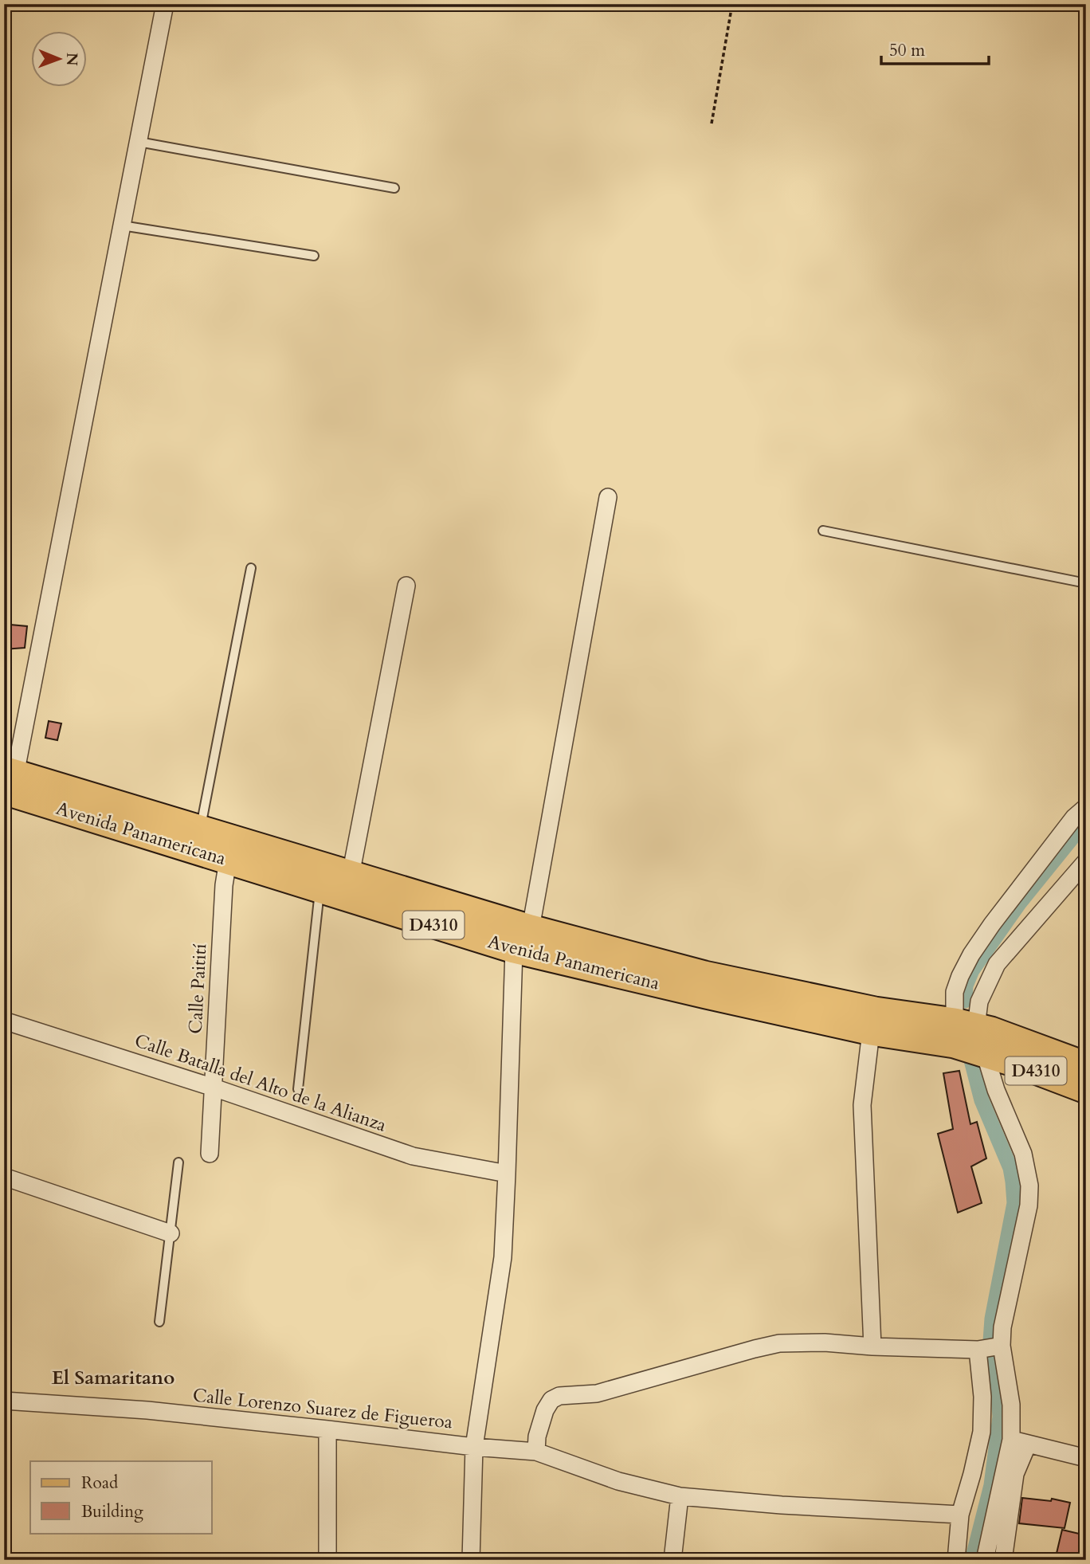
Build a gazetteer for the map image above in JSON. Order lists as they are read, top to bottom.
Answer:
{
  "streets": {
    "main road": ["Avenida Panamericana", "D4310"],
    "street": ["Calle Paitití", "Calle Batalla del Alto de la Alianza", "Calle Lorenzo Suarez de Figueroa"]
  },
  "crossings": [
    ["Avenida Panamericana", "Calle Paitití"],
    ["Calle Paitití", "Calle Batalla del Alto de la Alianza"]
  ],
  "districts": ["El Samaritano"],
  "legend": ["Road", "Building"],
  "scale_bar": "50 m",
  "north": "right"
}
